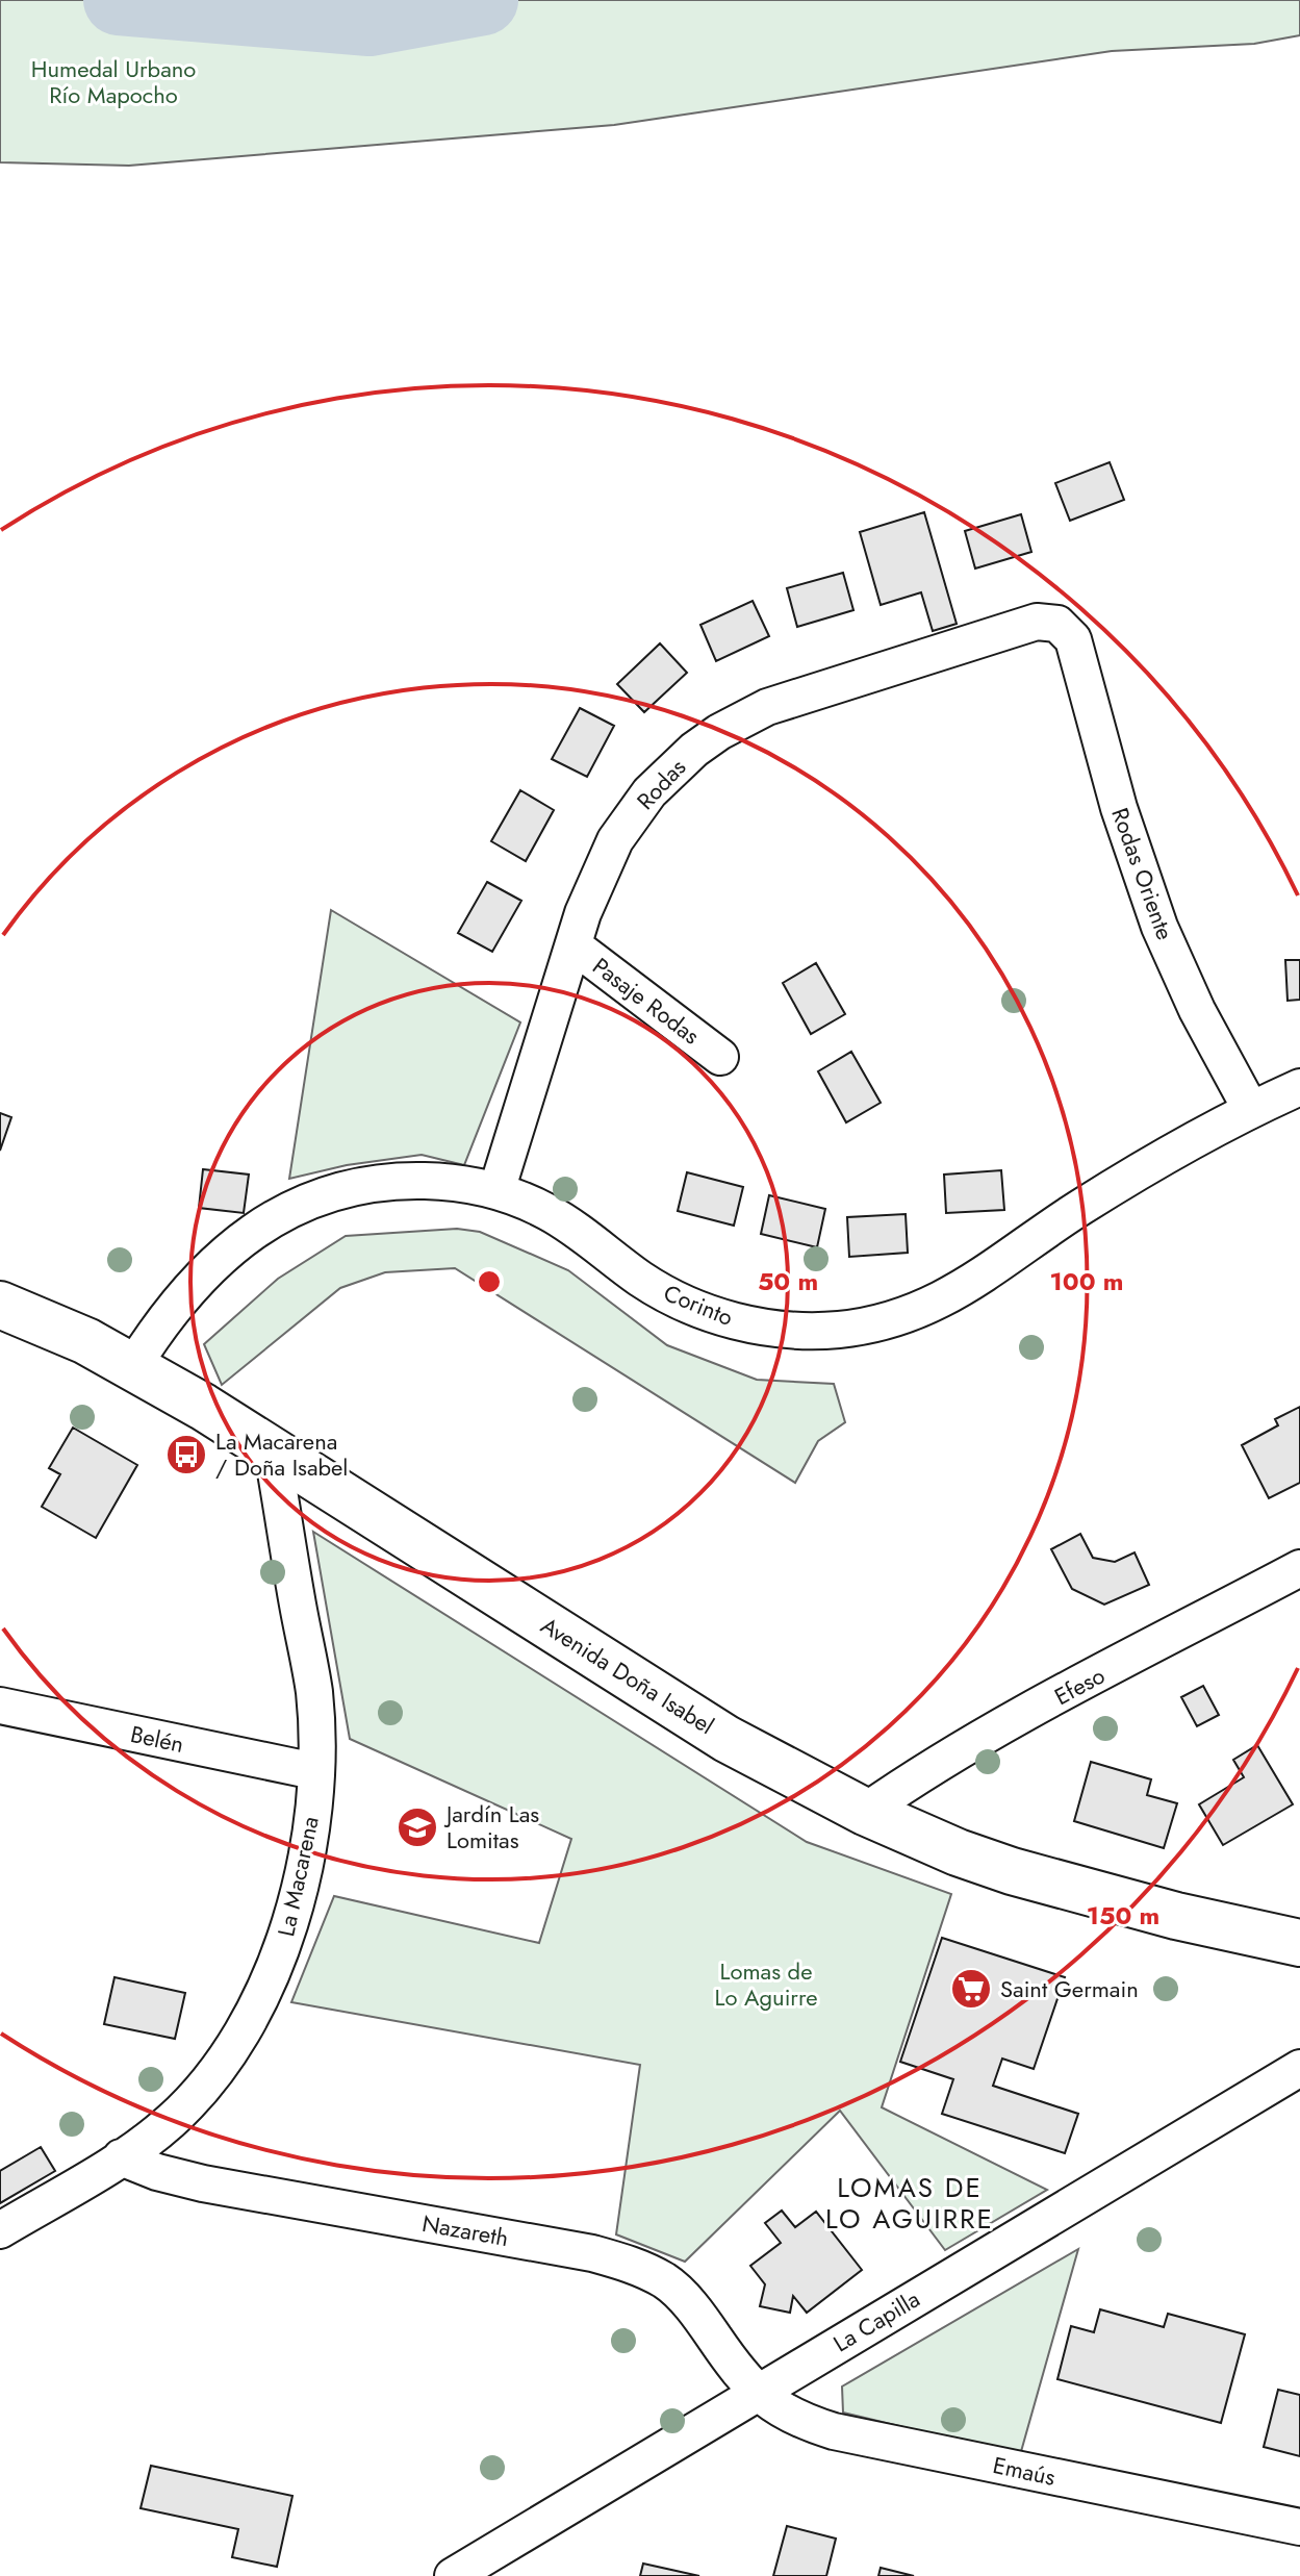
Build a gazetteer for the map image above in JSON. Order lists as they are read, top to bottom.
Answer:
{
  "streets": {
    "street": [
      "Rodas",
      "Rodas Oriente",
      "Pasaje Rodas",
      "Corinto",
      "Avenida Doña Isabel",
      "Efeso",
      "Belén",
      "La Macarena",
      "Nazareth",
      "La Capilla",
      "Emaús"
    ]
  },
  "crossings": [
    ["Rodas", "Rodas Oriente"],
    ["Rodas", "Pasaje Rodas"],
    ["Rodas", "Corinto"],
    ["Rodas Oriente", "Corinto"],
    ["Corinto", "Avenida Doña Isabel"],
    ["Avenida Doña Isabel", "Efeso"],
    ["Avenida Doña Isabel", "La Macarena"],
    ["Belén", "La Macarena"],
    ["La Macarena", "Nazareth"],
    ["Nazareth", "La Capilla"],
    ["Nazareth", "Emaús"],
    ["La Capilla", "Emaús"]
  ],
  "districts": ["LOMAS DE LO AGUIRRE"],
  "parks": ["Humedal Urbano Río Mapocho", "Lomas de Lo Aguirre"],
  "places": {
    "bus stop": ["La Macarena / Doña Isabel"],
    "school or university": ["Jardín Las Lomitas"],
    "supermarket": ["Saint Germain"]
  },
  "rings": ["50 m", "100 m", "150 m"]
}
